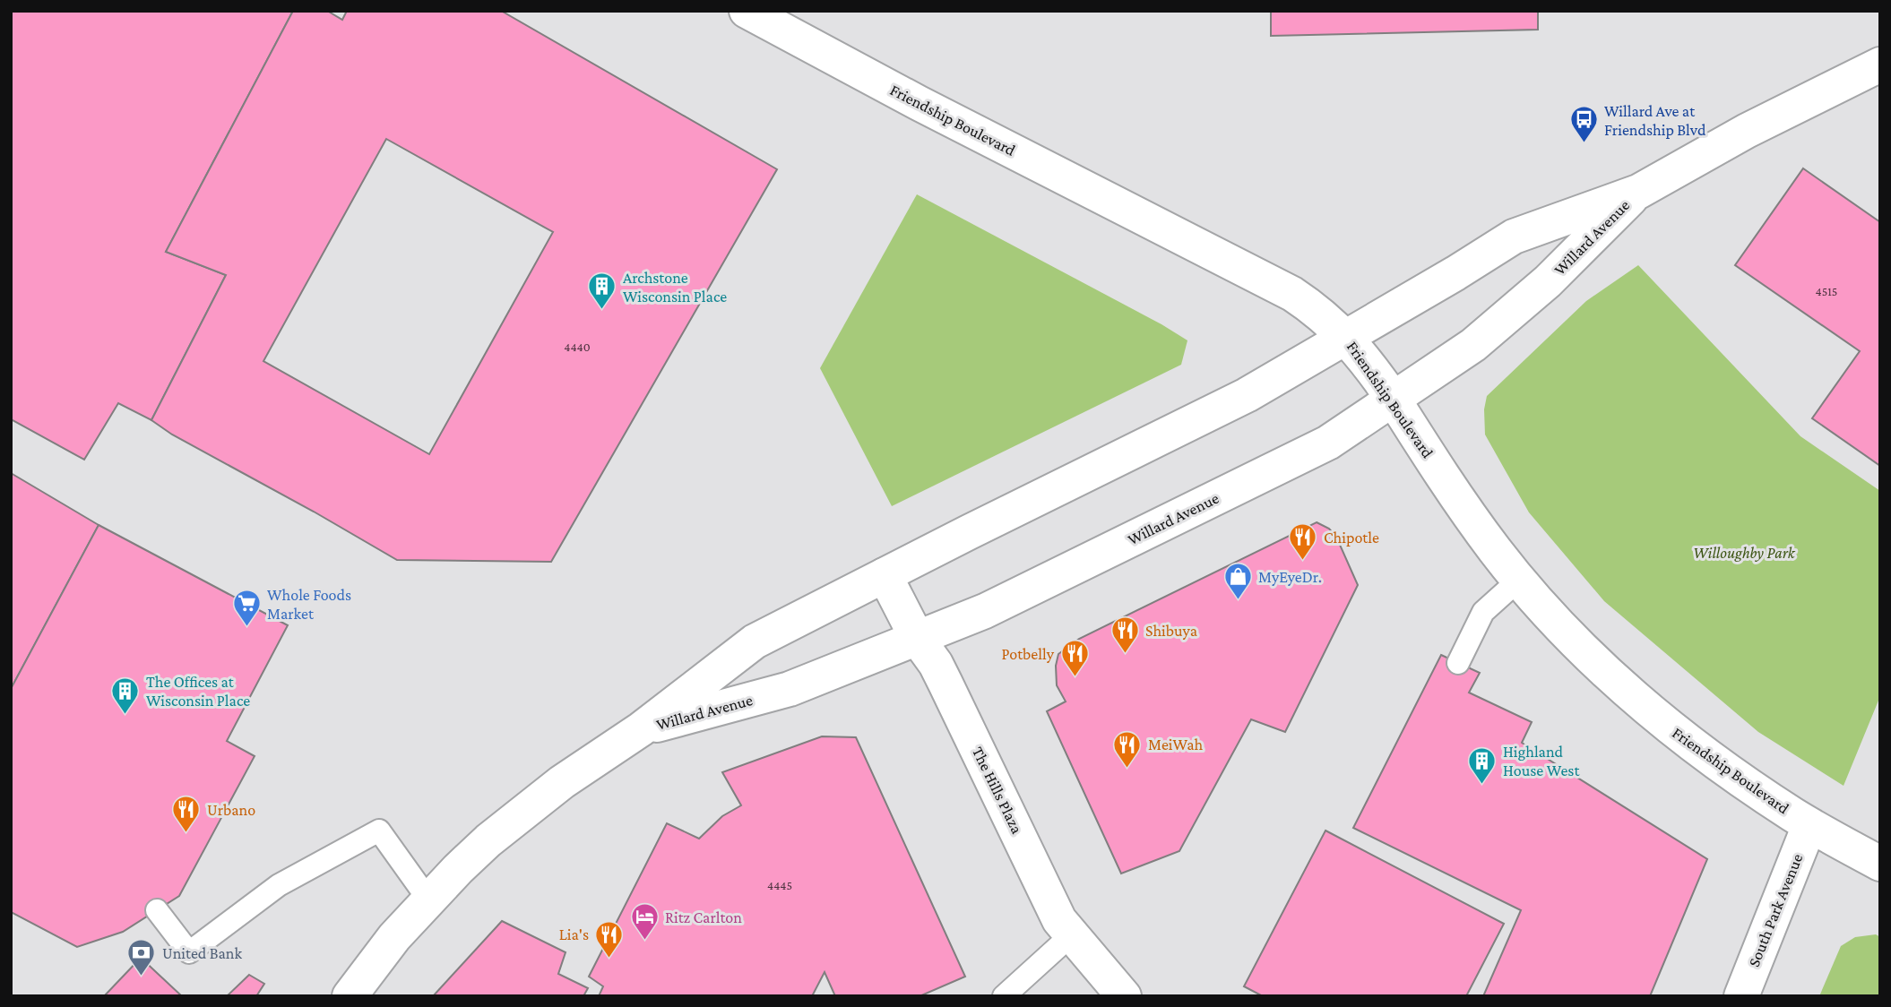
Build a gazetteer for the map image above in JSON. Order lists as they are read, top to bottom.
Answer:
{
  "streets": {
    "street": [
      "Friendship Boulevard",
      "Willard Avenue",
      "The Hills Plaza",
      "South Park Avenue"
    ]
  },
  "crossings": [
    ["Friendship Boulevard", "Willard Avenue"],
    ["Friendship Boulevard", "South Park Avenue"],
    ["Willard Avenue", "The Hills Plaza"]
  ],
  "parks": ["Willoughby Park"],
  "places": {
    "bus stop": ["Willard Ave at Friendship Blvd"],
    "building": ["Archstone Wisconsin Place", "The Offices at Wisconsin Place", "Highland House West"],
    "restaurant": [
      "Chipotle",
      "Shibuya",
      "Potbelly",
      "MeiWah",
      "Urbano",
      "Lia's"
    ],
    "shop": ["MyEyeDr."],
    "supermarket": ["Whole Foods Market"],
    "hotel": ["Ritz Carlton"],
    "bank": ["United Bank"]
  },
  "house_numbers": ["4515", "4440", "4445"]
}
